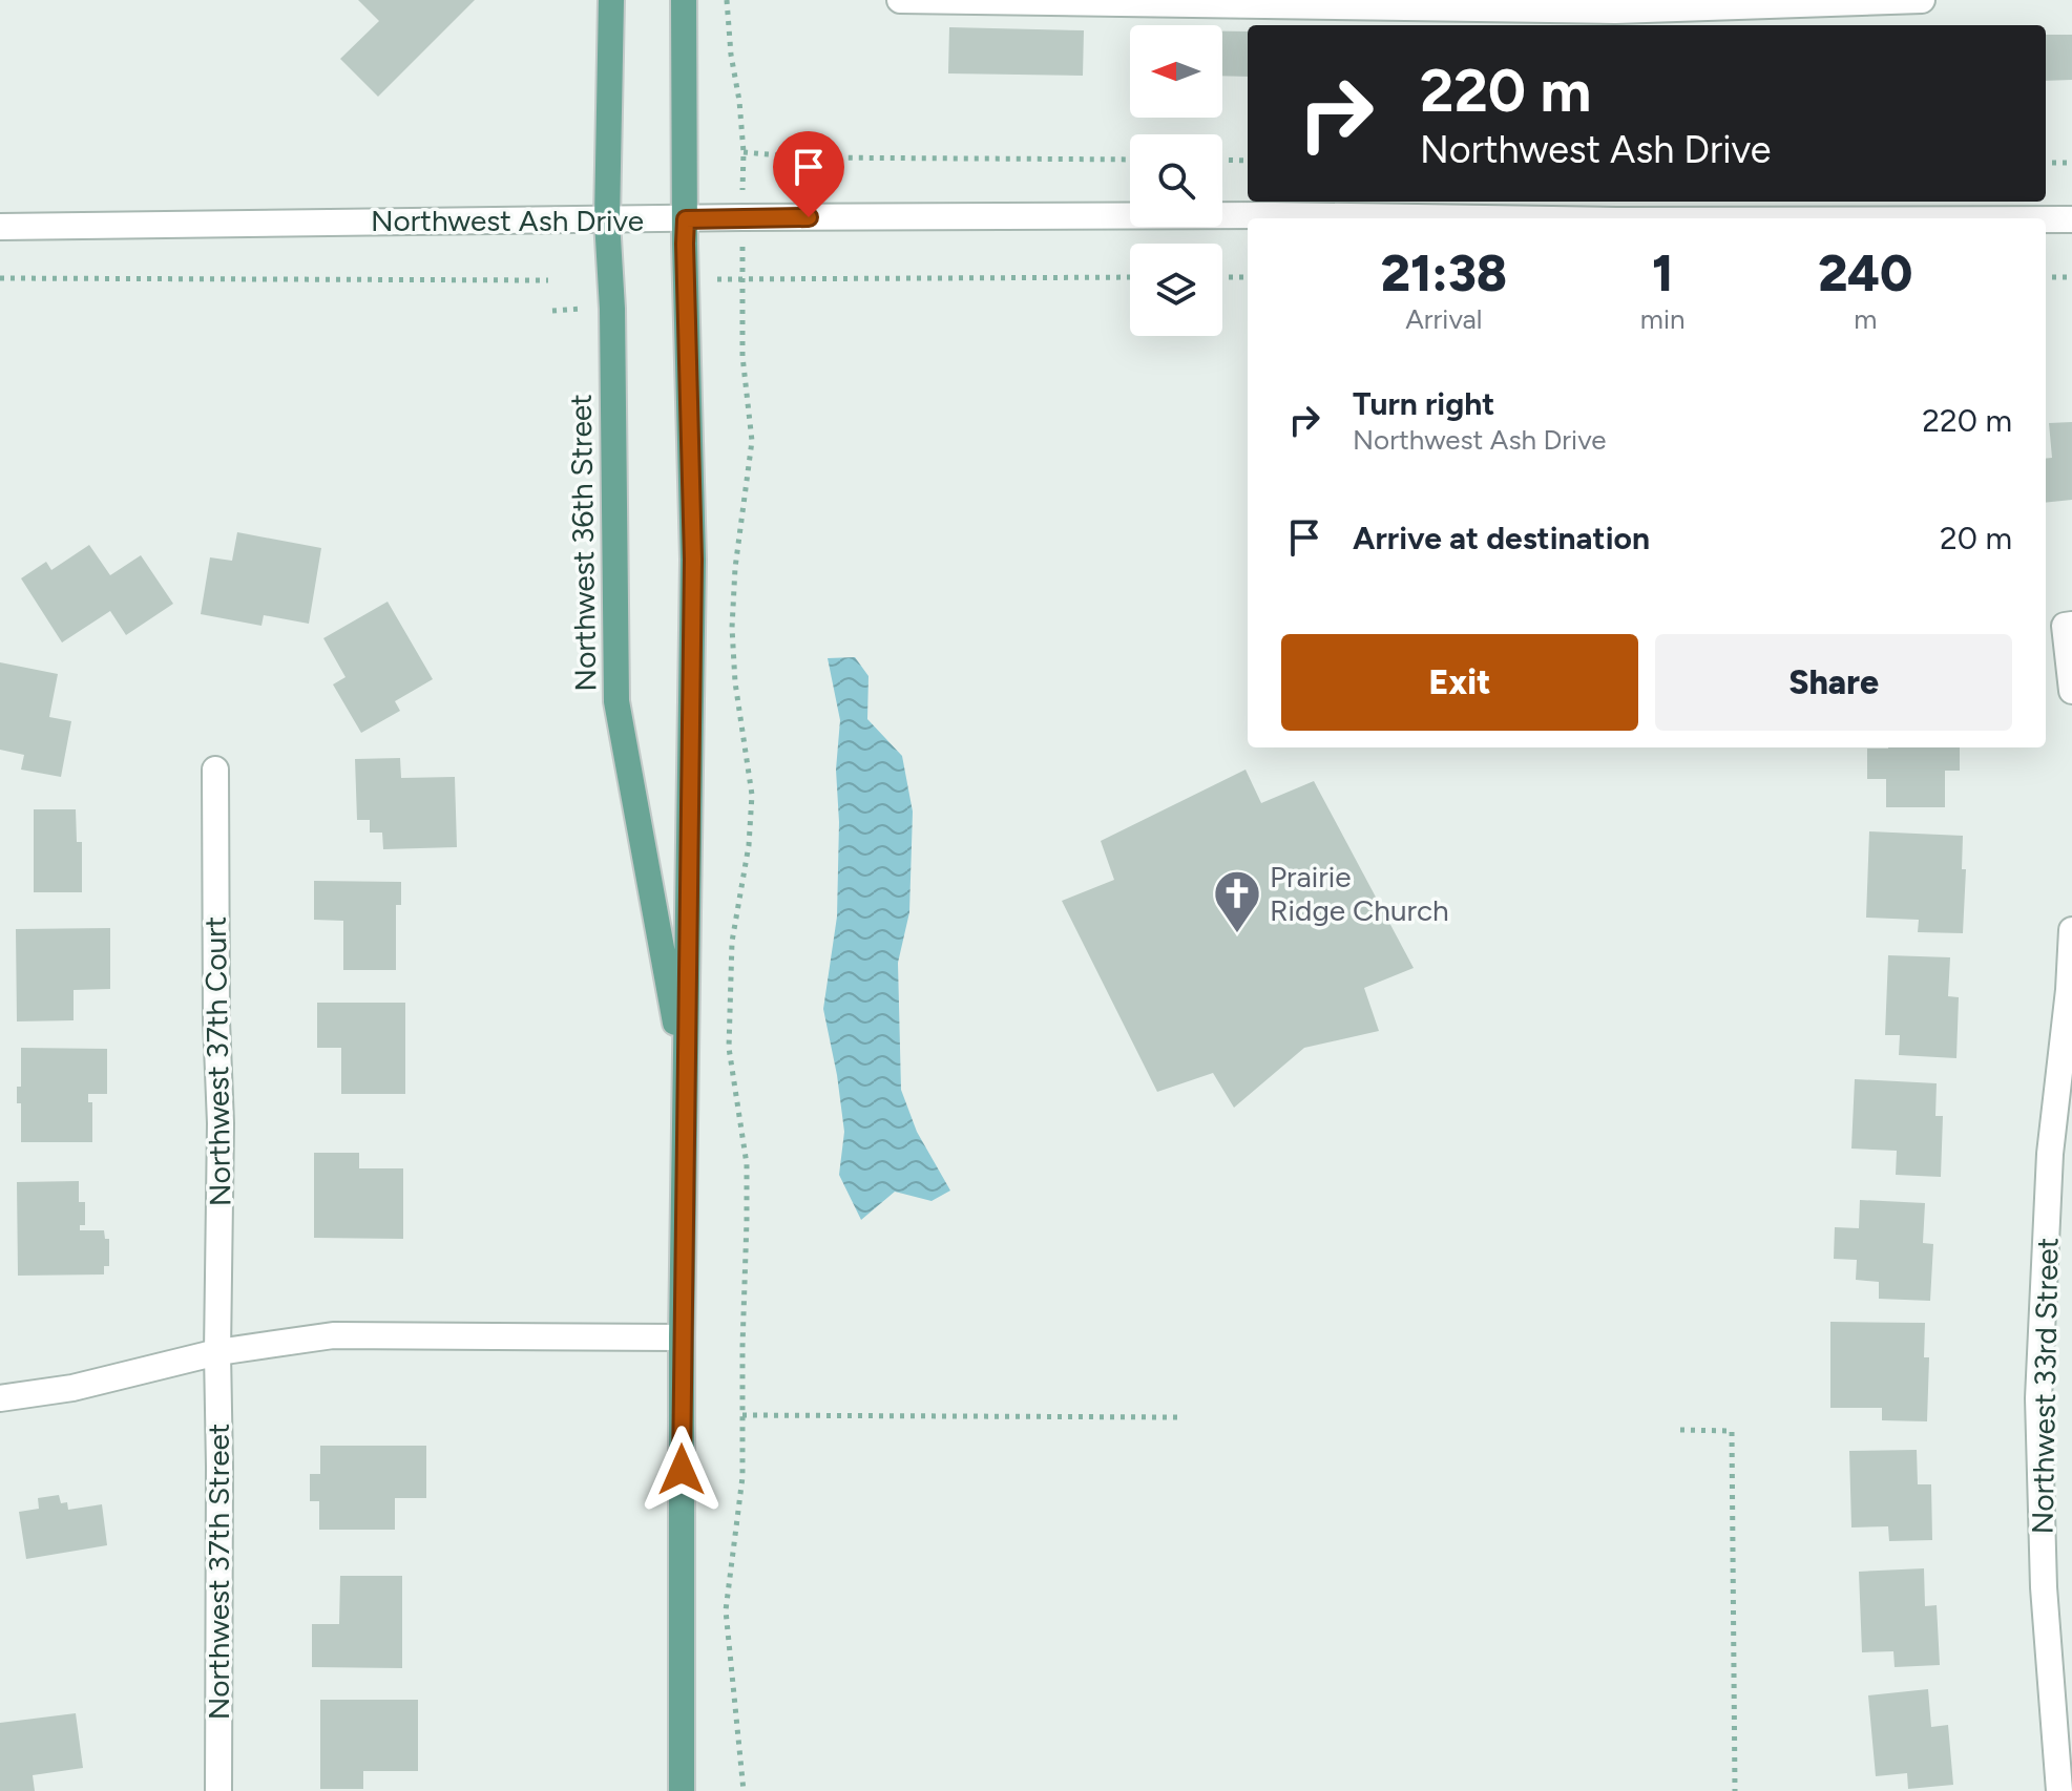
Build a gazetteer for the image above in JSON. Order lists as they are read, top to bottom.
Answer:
{
  "streets": {
    "main road": ["Northwest 36th Street"],
    "street": [
      "Northwest Ash Drive",
      "Northwest 37th Court",
      "Northwest 33rd Street",
      "Northwest 37th Street"
    ]
  },
  "crossings": [
    ["Northwest Ash Drive", "Northwest 36th Street"],
    ["Northwest 37th Court", "Northwest 37th Street"]
  ],
  "places": {
    "church": ["Prairie Ridge Church"]
  },
  "north": "left",
  "page": {
    "turn": ["220 m", "Northwest Ash Drive"],
    "eta": [
      "21:38",
      "Arrival",
      "1",
      "min",
      "240",
      "m"
    ],
    "list": [
      {
        "name": "Turn right",
        "note": "Northwest Ash Drive",
        "value": "220 m"
      },
      {
        "name": "Arrive at destination",
        "value": "20 m"
      }
    ],
    "buttons": ["Exit", "Share"]
  }
}
